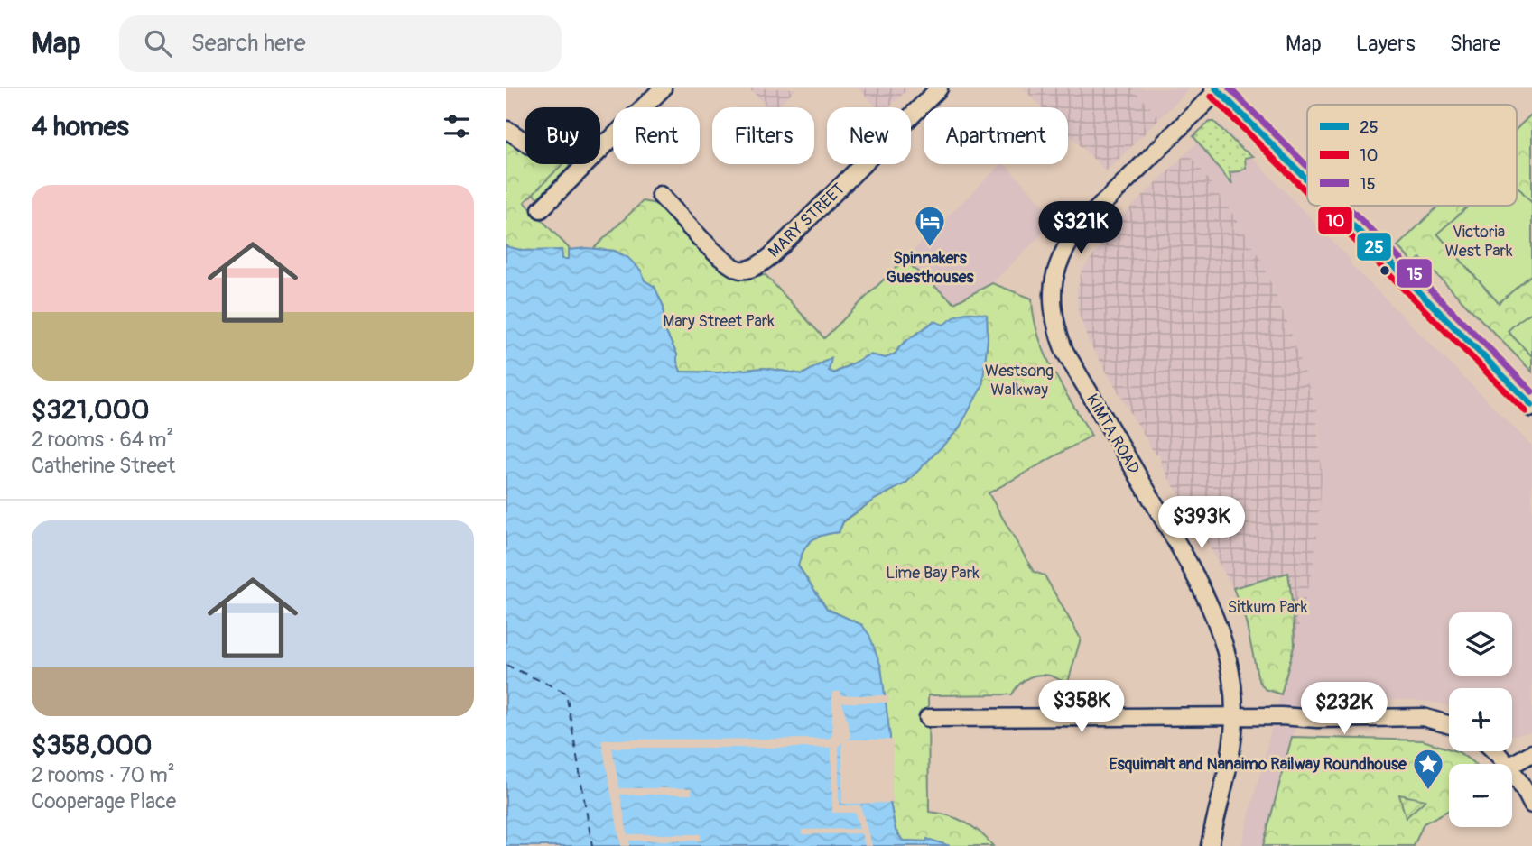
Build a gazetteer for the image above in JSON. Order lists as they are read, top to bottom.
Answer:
{
  "streets": {
    "street": ["MARY STREET", "KIMTA ROAD"]
  },
  "parks": [
    "Victoria West Park",
    "Mary Street Park",
    "Westsong Walkway",
    "Lime Bay Park",
    "Sitkum Park"
  ],
  "places": {
    "hotel": ["Spinnakers Guesthouses"],
    "place": ["Esquimalt and Nanaimo Railway Roundhouse"]
  },
  "lines": ["transit line 25", "transit line 15", "transit line 10"],
  "legend": ["25", "10", "15"],
  "page": {
    "header": "Map",
    "search": "Search here",
    "nav": ["Map", "Layers", "Share"],
    "heading": "4 homes",
    "chip": [
      "Buy",
      "Rent",
      "Filters",
      "New",
      "Apartment"
    ],
    "list": [
      {
        "name": "$321,000",
        "note": "2 rooms · 64 m² · Catherine Street"
      },
      {
        "name": "$358,000",
        "note": "2 rooms · 70 m² · Cooperage Place"
      }
    ],
    "price": [
      "$321K",
      "$393K",
      "$358K",
      "$232K"
    ],
    "map_buttons": ["+", "−"]
  }
}
